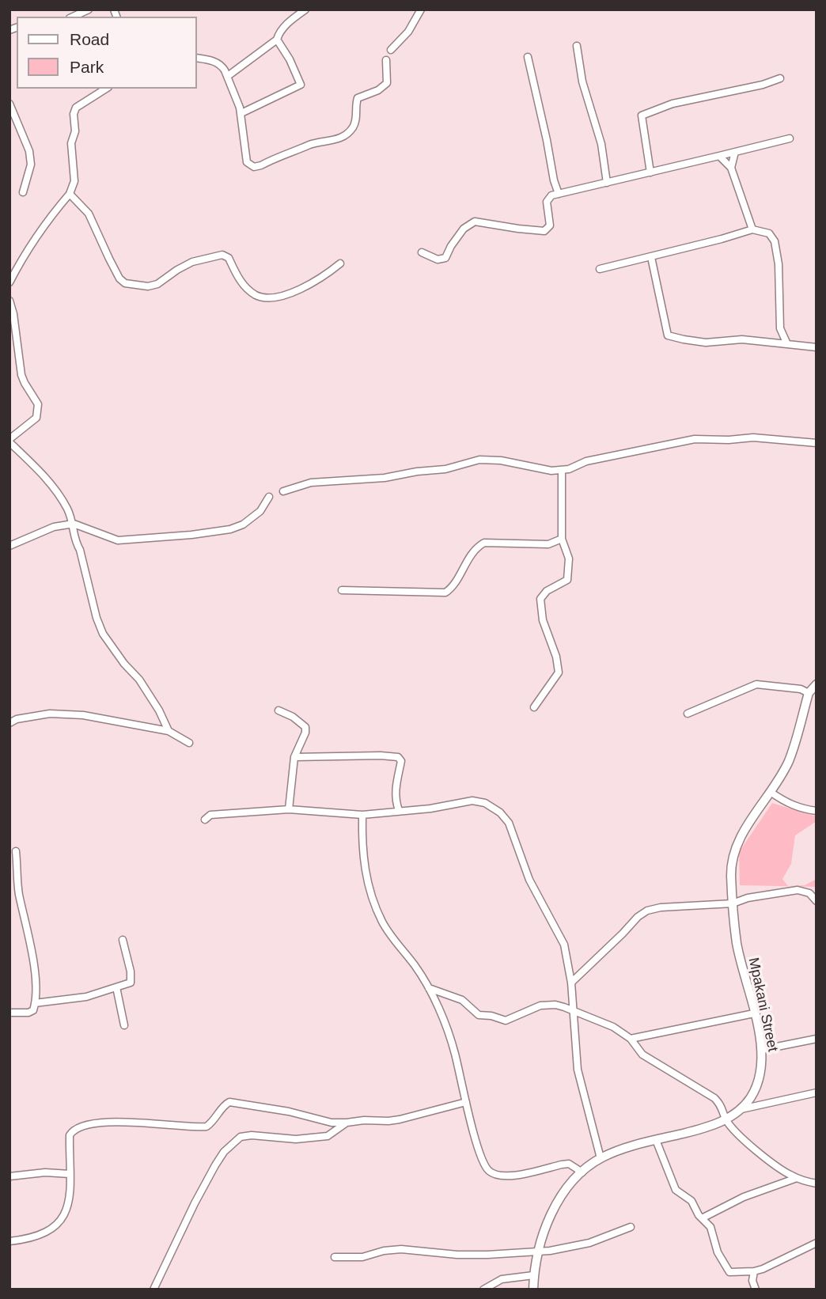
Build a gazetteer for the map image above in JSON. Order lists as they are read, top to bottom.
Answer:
{
  "streets": {
    "street": ["Mpakani Street"]
  },
  "legend": ["Road", "Park"]
}
